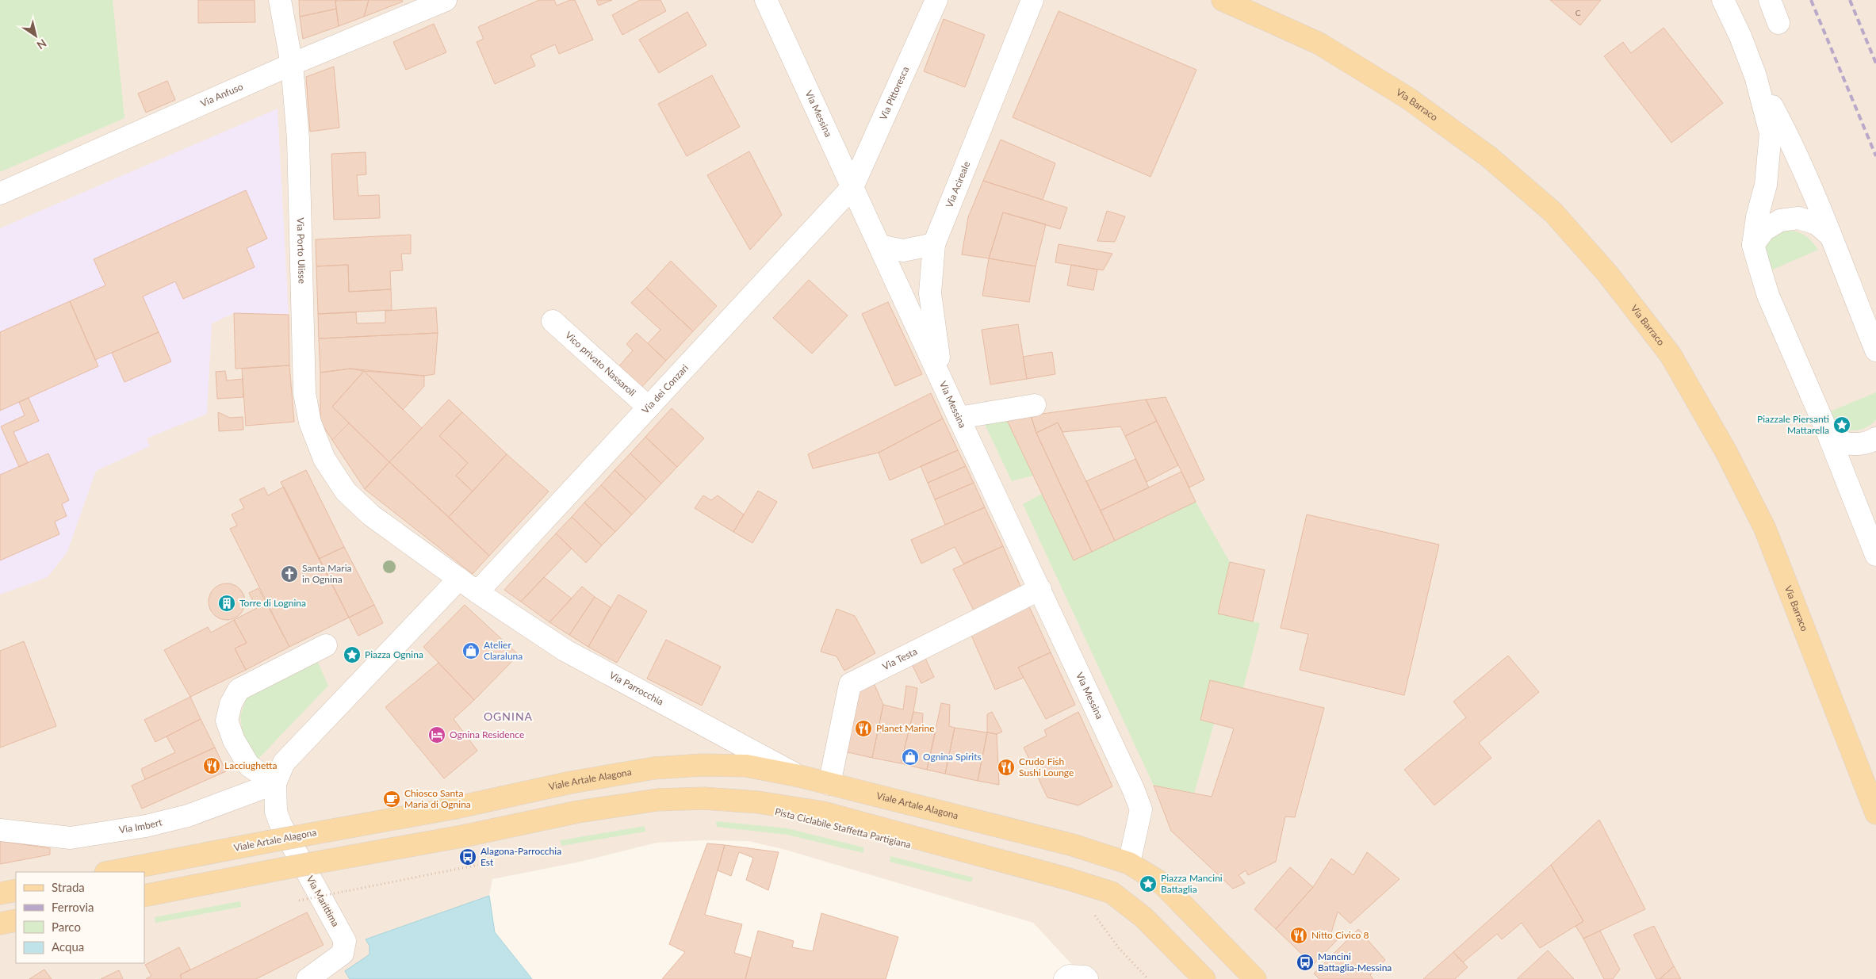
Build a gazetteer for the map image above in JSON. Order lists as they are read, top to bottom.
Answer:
{
  "streets": {
    "main road": ["Via Barraco", "Viale Artale Alagona"],
    "street": [
      "Via Pittoresca",
      "Via Anfuso",
      "Via Messina",
      "Via Acireale",
      "Via Porto Ulisse",
      "Vico privato Nassaroli",
      "Via dei Conzari",
      "Via Testa",
      "Via Parrocchia",
      "Via Imbert",
      "Via Marittima"
    ]
  },
  "crossings": [
    ["Via Pittoresca", "Via Messina"],
    ["Via Pittoresca", "Via dei Conzari"],
    ["Via Anfuso", "Via Porto Ulisse"],
    ["Via Messina", "Via Acireale"],
    ["Via Messina", "Via dei Conzari"],
    ["Via Messina", "Via Testa"],
    ["Via Messina", "Viale Artale Alagona"],
    ["Via Porto Ulisse", "Via Parrocchia"],
    ["Vico privato Nassaroli", "Via dei Conzari"],
    ["Via dei Conzari", "Via Parrocchia"],
    ["Via Testa", "Viale Artale Alagona"],
    ["Via Parrocchia", "Viale Artale Alagona"],
    ["Via Imbert", "Via Marittima"]
  ],
  "districts": ["OGNINA"],
  "places": {
    "place": ["Piazzale Piersanti Mattarella", "Piazza Ognina", "Piazza Mancini Battaglia"],
    "church": ["Santa Maria in Ognina"],
    "building": ["Torre di Lognina"],
    "shop": ["Atelier Claraluna", "Ognina Spirits"],
    "restaurant": [
      "Planet Marine",
      "Lacciughetta",
      "Crudo Fish Sushi Lounge",
      "Nitto Civico 8"
    ],
    "hotel": ["Ognina Residence"],
    "cafe": ["Chiosco Santa Maria di Ognina"],
    "bus stop": ["Alagona-Parrocchia Est", "Mancini Battaglia-Messina"]
  },
  "house_numbers": ["C"],
  "legend": [
    "Strada",
    "Ferrovia",
    "Parco",
    "Acqua"
  ],
  "north": "bottom right"
}
